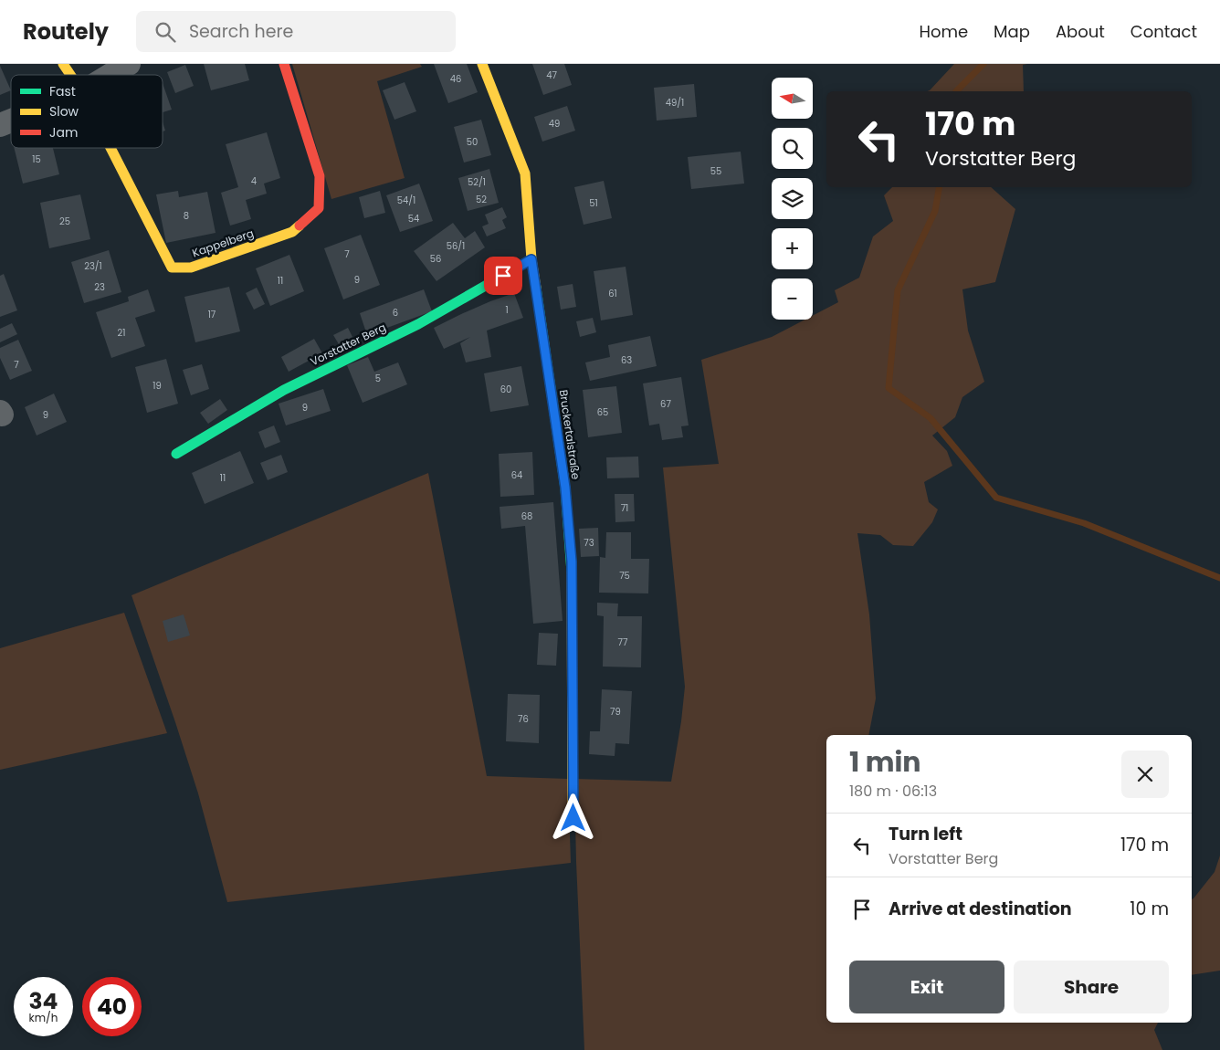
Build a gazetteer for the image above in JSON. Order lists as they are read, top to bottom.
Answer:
{
  "streets": {
    "street": ["Kappelberg", "Vorstatter Berg", "Bruckertalstraße"]
  },
  "crossings": [
    ["Vorstatter Berg", "Bruckertalstraße"]
  ],
  "house_numbers": [
    "47",
    "46",
    "49/1",
    "49",
    "50",
    "15",
    "55",
    "4",
    "52/1",
    "52",
    "54/1",
    "51",
    "8",
    "54",
    "25",
    "56/1",
    "7",
    "56",
    "23/1",
    "9",
    "11",
    "23",
    "61",
    "1",
    "6",
    "17",
    "21",
    "63",
    "7",
    "5",
    "19",
    "60",
    "67",
    "9",
    "65",
    "9",
    "64",
    "11",
    "71",
    "68",
    "73",
    "75",
    "77",
    "79",
    "76"
  ],
  "legend": ["Fast", "Slow", "Jam"],
  "north": "left",
  "page": {
    "header": "Routely",
    "search": "Search here",
    "nav": [
      "Home",
      "Map",
      "About",
      "Contact"
    ],
    "map_buttons": ["+", "−"],
    "turn": ["170 m", "Vorstatter Berg"],
    "heading": ["1 min", "180 m · 06:13"],
    "list": [
      {
        "name": "Turn left",
        "note": "Vorstatter Berg",
        "value": "170 m"
      },
      {
        "name": "Arrive at destination",
        "value": "10 m"
      }
    ],
    "buttons": ["Exit", "Share"],
    "speed": "34 km/h",
    "limit": "40"
  }
}
